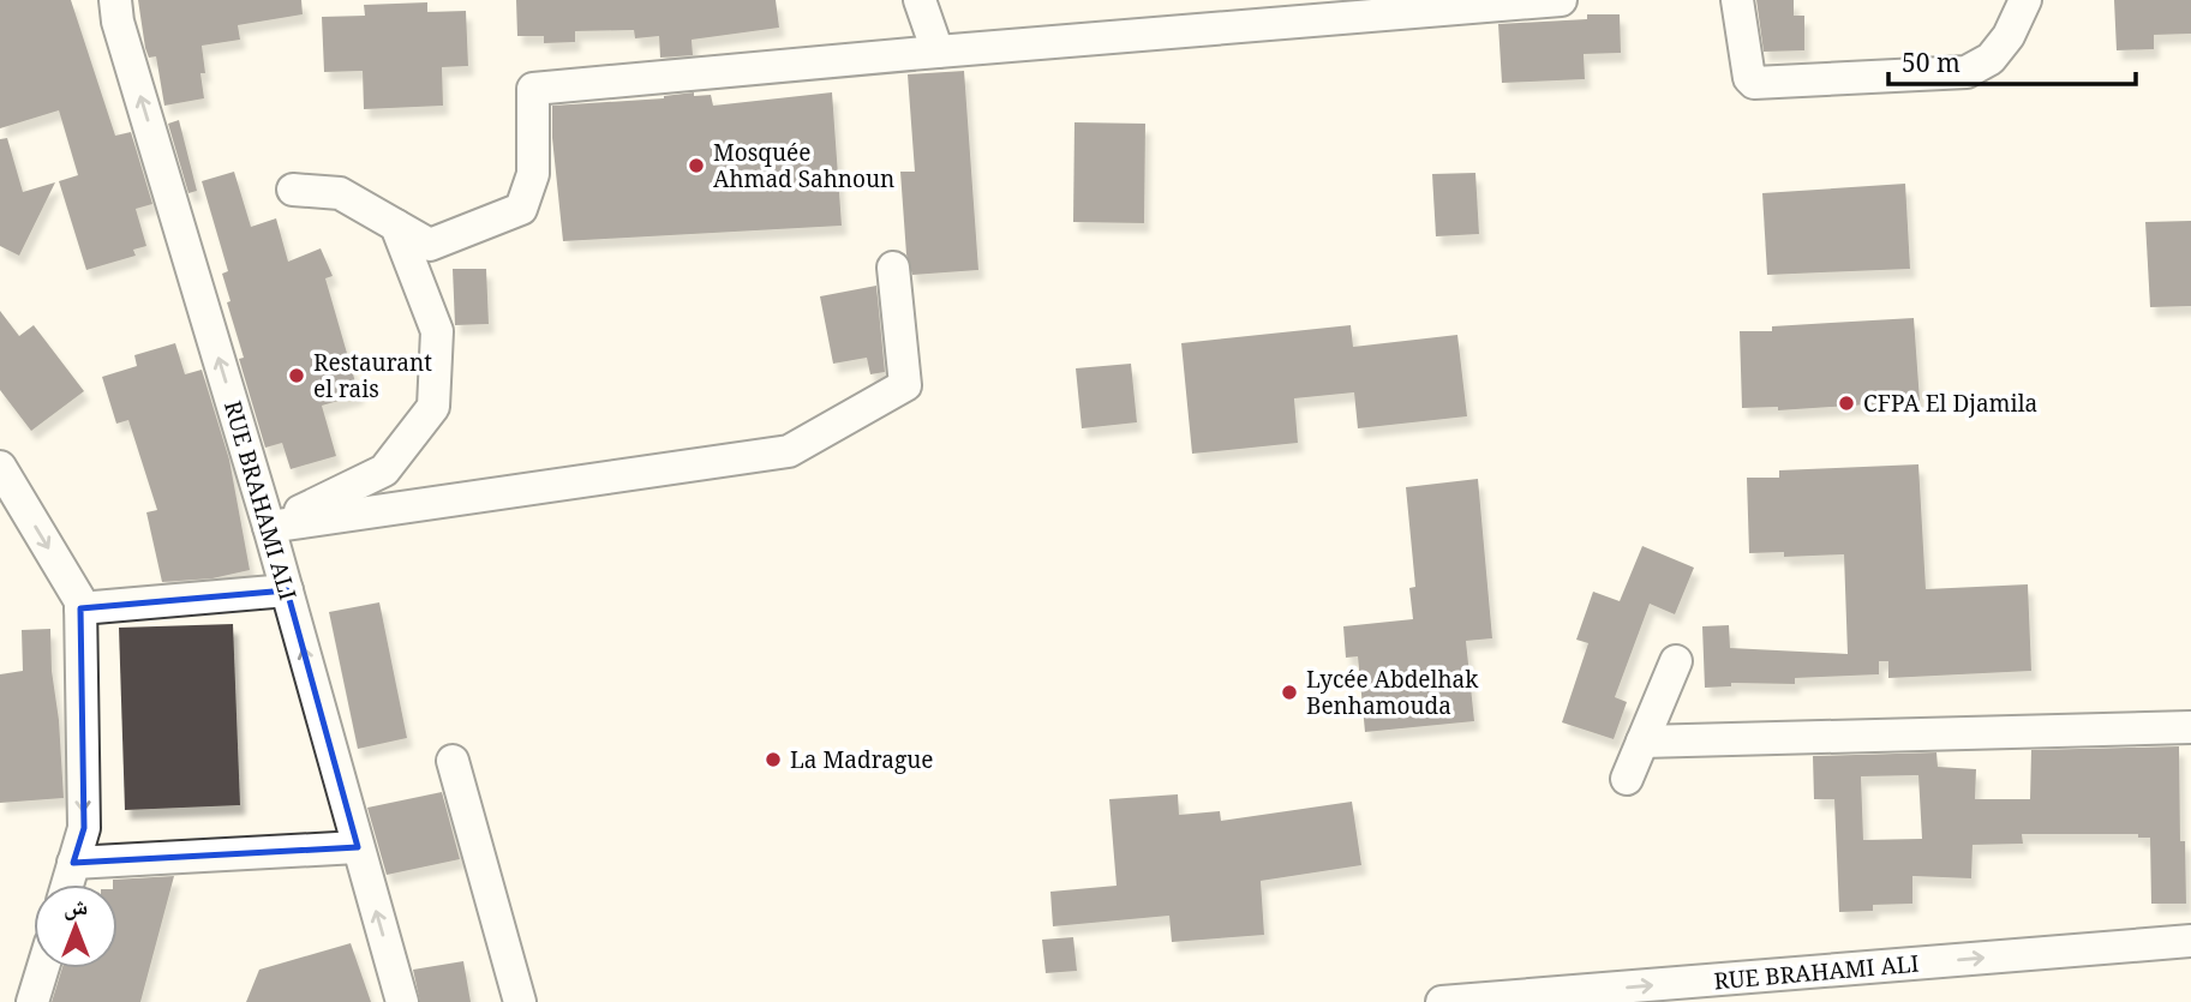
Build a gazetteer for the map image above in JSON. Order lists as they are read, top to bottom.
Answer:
{
  "streets": {
    "street": ["RUE BRAHAMI ALI"]
  },
  "places": [
    "Mosquée Ahmad Sahnoun",
    "Restaurant el rais",
    "CFPA El Djamila",
    "Lycée Abdelhak Benhamouda",
    "La Madrague"
  ],
  "scale_bar": "50 m",
  "north": "top"
}
